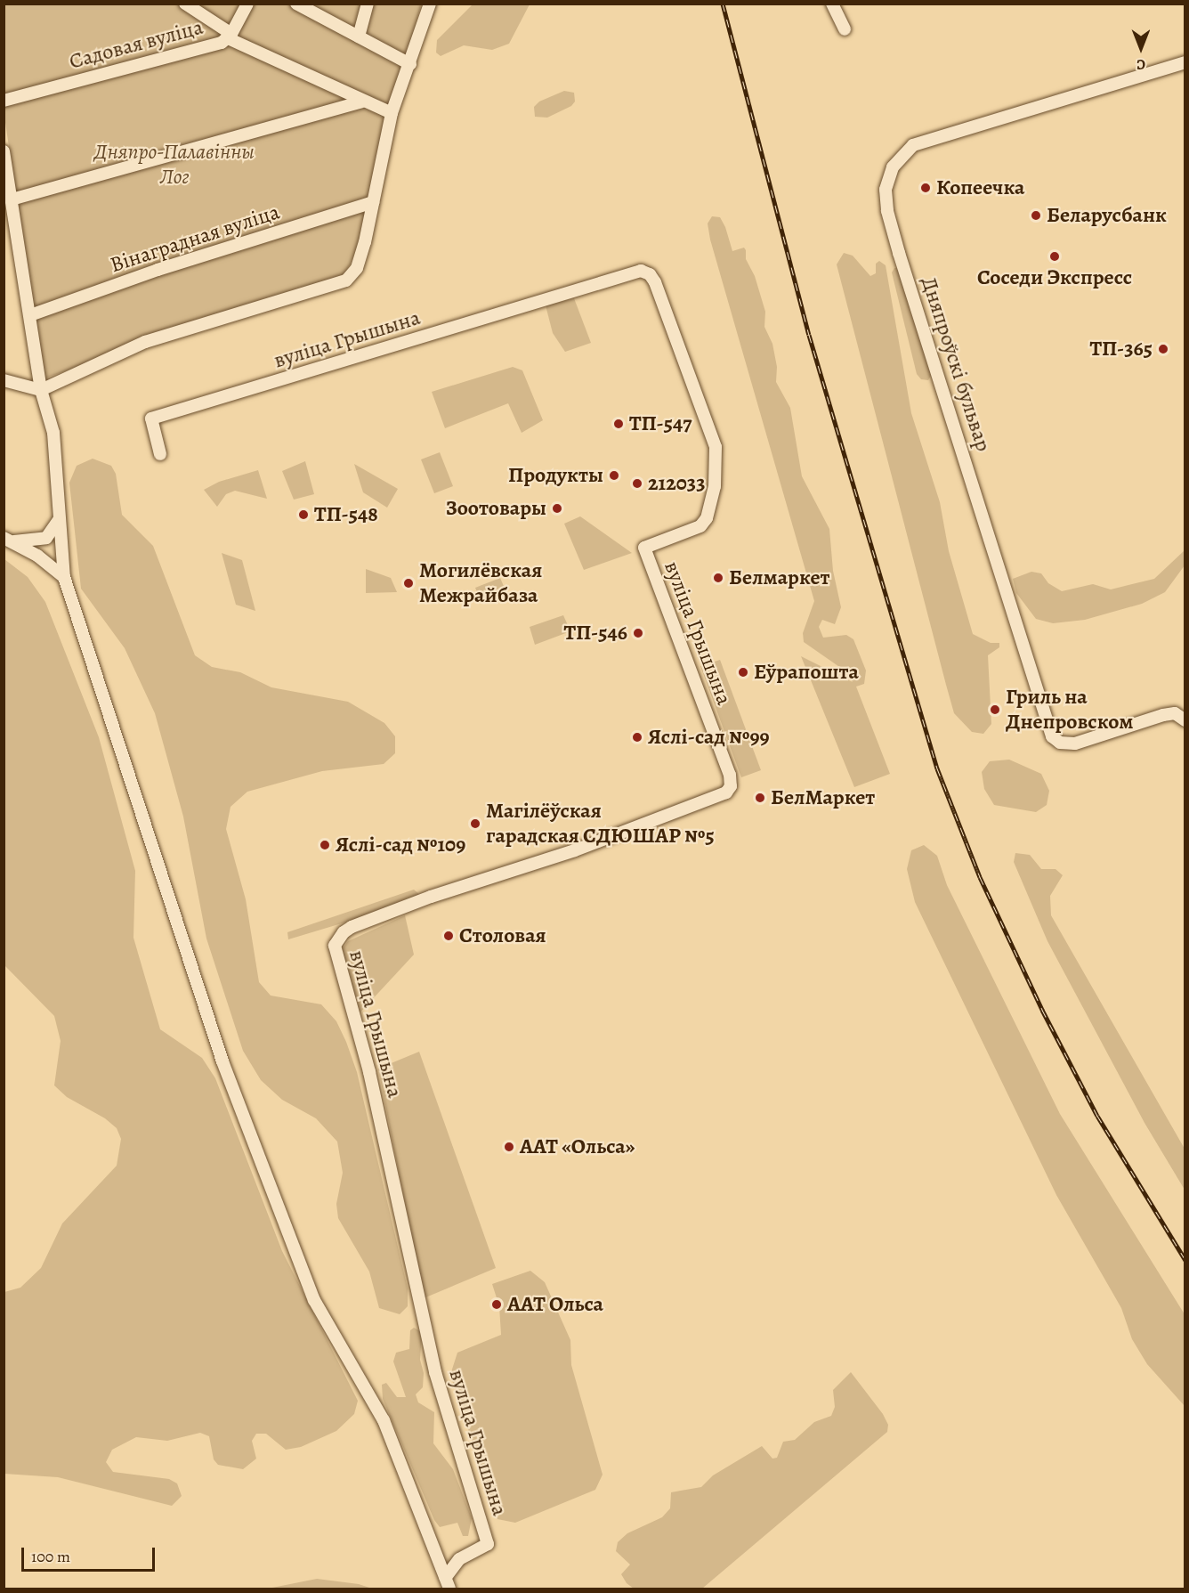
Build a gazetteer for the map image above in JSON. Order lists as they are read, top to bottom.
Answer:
{
  "streets": {
    "street": [
      "Садовая вуліца",
      "Вінаградная вуліца",
      "вуліца Грышына",
      "Дняпроўскі бульвар"
    ]
  },
  "parks": ["Дняпро-Палавінны Лог"],
  "places": [
    "Копеечка",
    "Беларусбанк",
    "Соседи Экспресс",
    "ТП-365",
    "ТП-547",
    "Продукты",
    "212033",
    "Зоотовары",
    "ТП-548",
    "Белмаркет",
    "Могилёвская Межрайбаза",
    "ТП-546",
    "Еўрапошта",
    "Гриль на Днепровском",
    "Яслі-сад №99",
    "БелМаркет",
    "Магілёўская гарадская СДЮШАР №5",
    "Яслі-сад №109",
    "Столовая",
    "ААТ «Ольса»",
    "ААТ Ольса"
  ],
  "scale_bar": "100 m",
  "north": "bottom"
}
